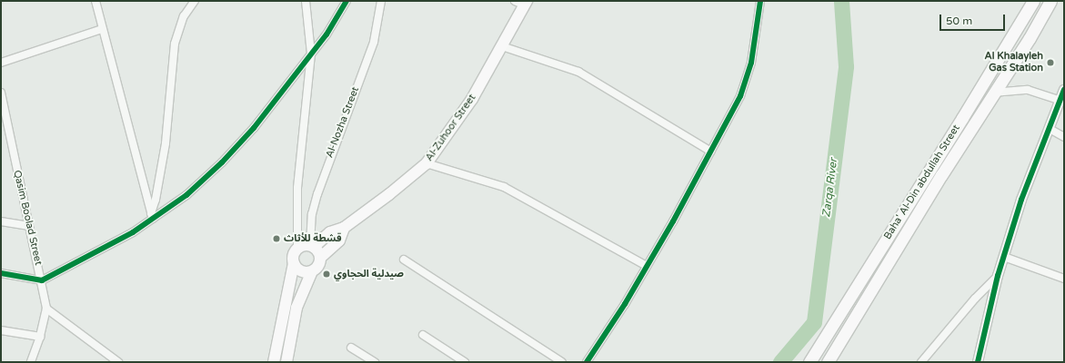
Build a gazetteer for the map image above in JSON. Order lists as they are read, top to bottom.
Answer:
{
  "streets": {
    "main road": ["Al-Zuhoor Street", "Baha' Al-Din abdullah Street"],
    "street": ["Al-Nozha Street", "Qasim Boolad Street"]
  },
  "crossings": [
    ["Al-Nozha Street", "Al-Zuhoor Street"]
  ],
  "water": ["Zarqa River"],
  "places": ["Al Khalayleh Gas Station", "قشطة للأثاث", "صيدلية الحجاوي"],
  "scale_bar": "50 m"
}
